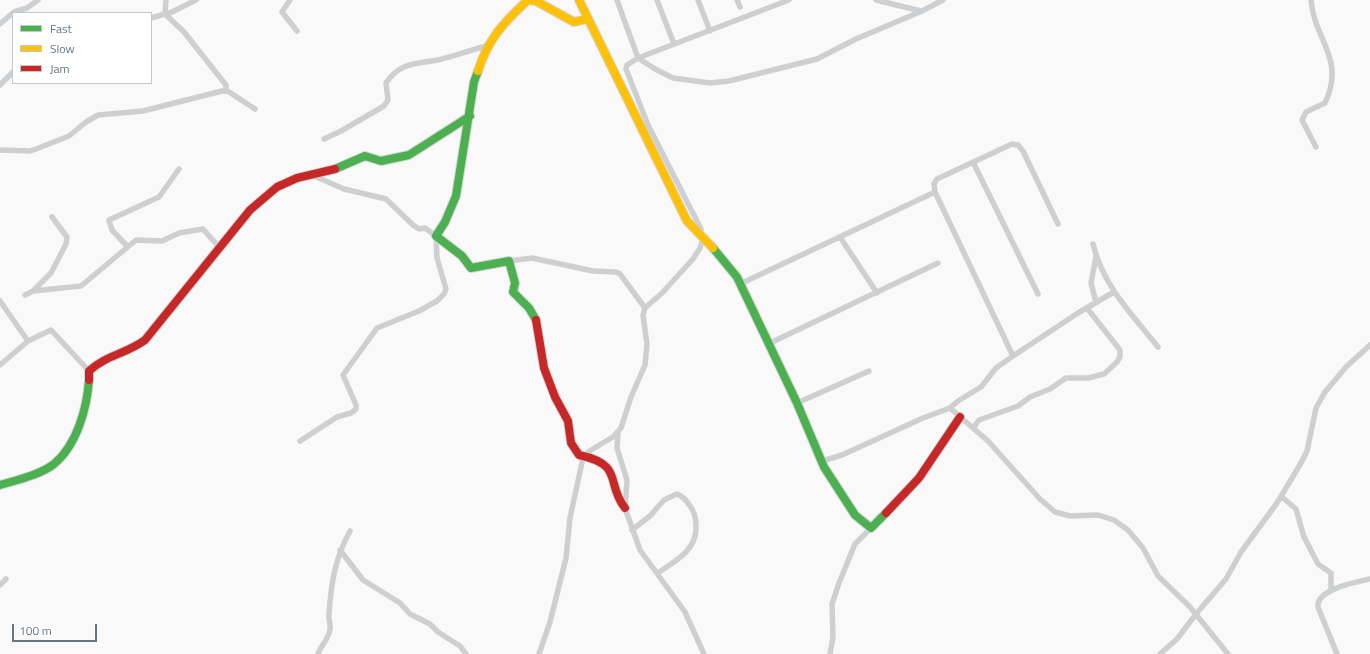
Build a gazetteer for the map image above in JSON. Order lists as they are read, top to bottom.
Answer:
{
  "legend": ["Fast", "Slow", "Jam"],
  "scale_bar": "100 m"
}
